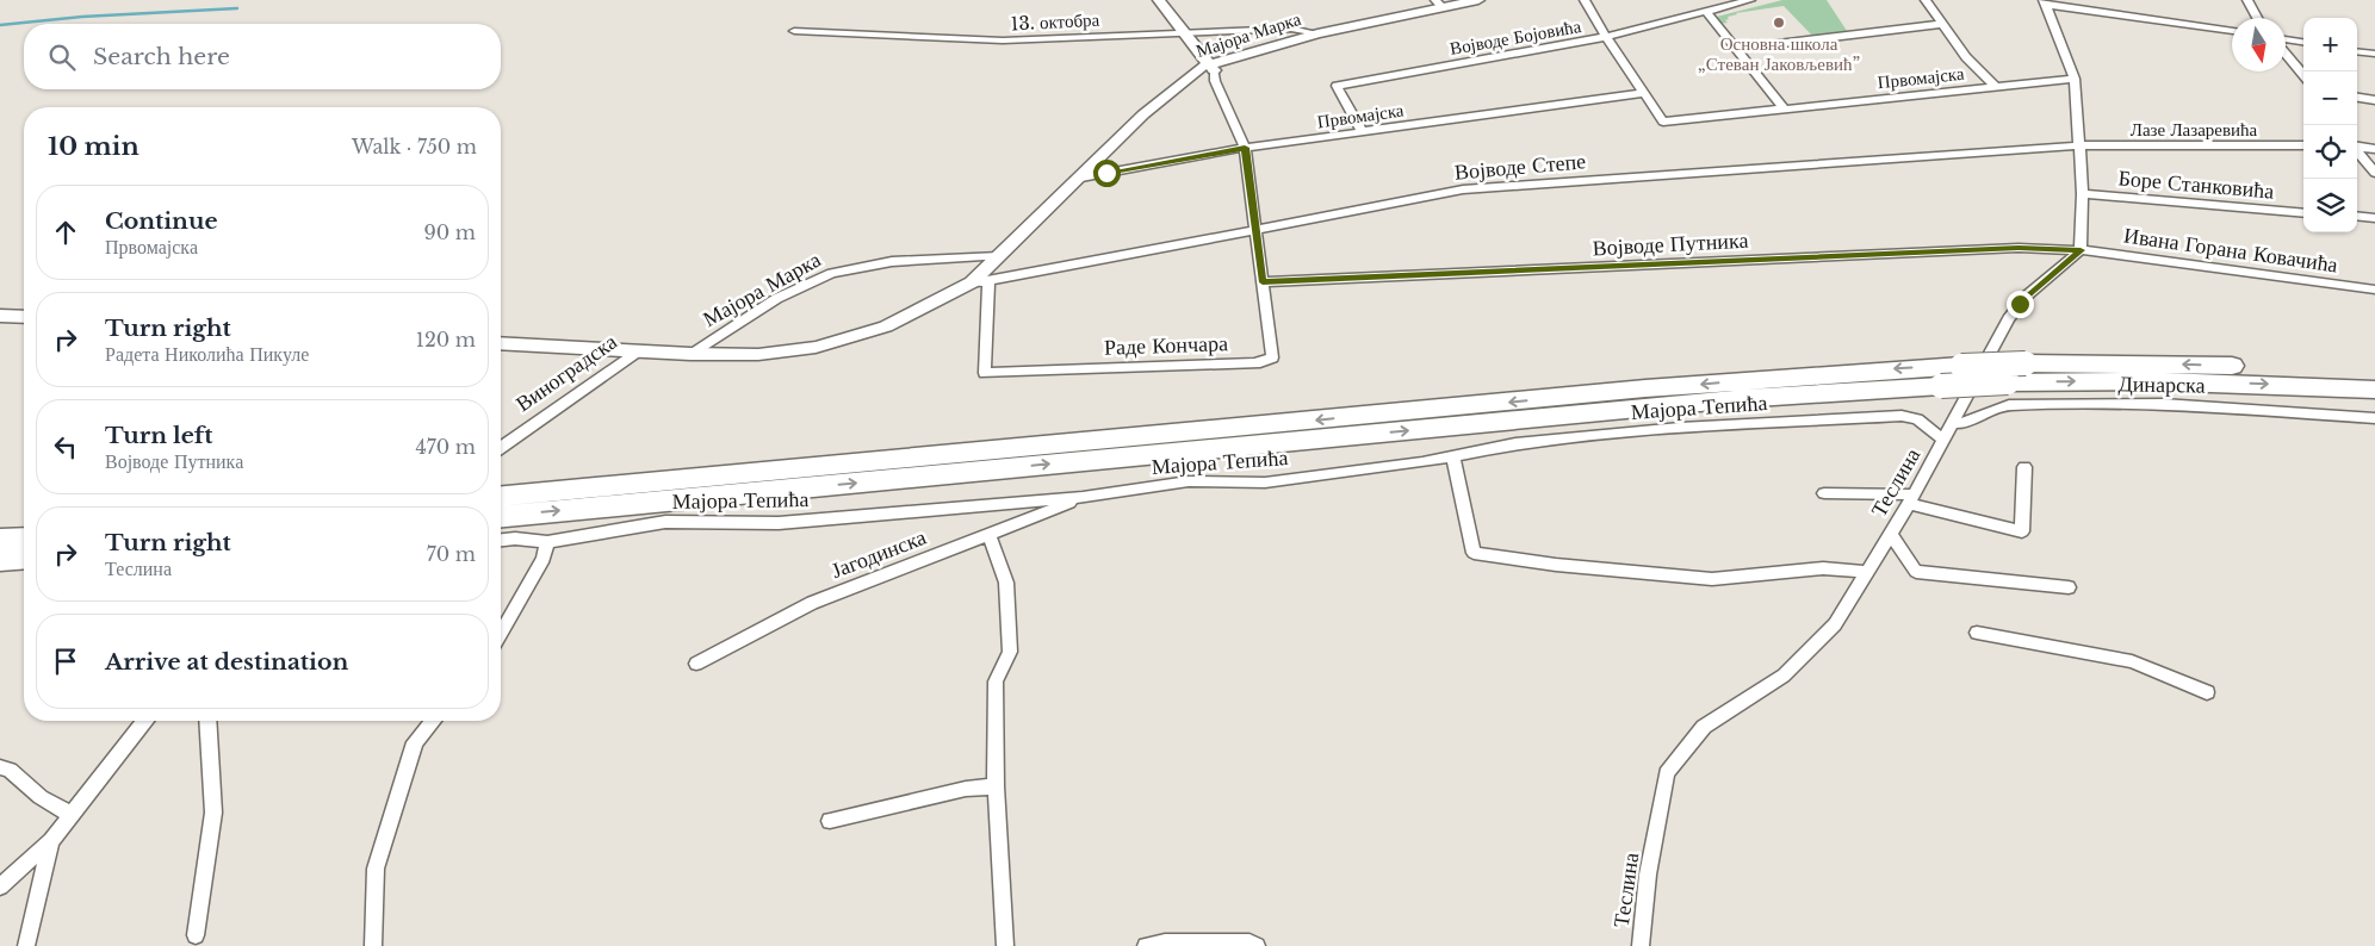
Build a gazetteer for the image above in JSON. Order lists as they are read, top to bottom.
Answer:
{
  "streets": {
    "street": [
      "13. октобра",
      "Мајора Марка",
      "Војводе Бојовића",
      "Првомајска",
      "Лазе Лазаревића",
      "Војводе Степе",
      "Боре Станковића",
      "Војводе Путника",
      "Ивана Горана Ковачића",
      "Раде Кончара",
      "Виноградска",
      "Динарска",
      "Мајора Тепића",
      "Теслина",
      "Јагодинска"
    ]
  },
  "crossings": [
    ["13. октобра", "Мајора Марка"],
    ["Мајора Марка", "Првомајска"],
    ["Мајора Марка", "Војводе Степе"],
    ["Мајора Марка", "Виноградска"],
    ["Војводе Бојовића", "Првомајска"],
    ["Лазе Лазаревића", "Војводе Степе"],
    ["Војводе Путника", "Ивана Горана Ковачића"],
    ["Војводе Путника", "Раде Кончара"],
    ["Војводе Путника", "Теслина"],
    ["Ивана Горана Ковачића", "Теслина"],
    ["Динарска", "Теслина"],
    ["Мајора Тепића", "Теслина"],
    ["Мајора Тепића", "Јагодинска"]
  ],
  "places": ["Основна школа „Стеван Јаковљевић”"],
  "north": "bottom",
  "page": {
    "map_buttons": ["+", "−"],
    "search": "Search here",
    "heading": ["10 min", "Walk · 750 m"],
    "list": [
      ["Continue", "Првомајска", "90 m"],
      ["Turn right", "Радета Николића Пикуле", "120 m"],
      ["Turn left", "Војводе Путника", "470 m"],
      ["Turn right", "Теслина", "70 m"],
      "Arrive at destination"
    ]
  }
}
